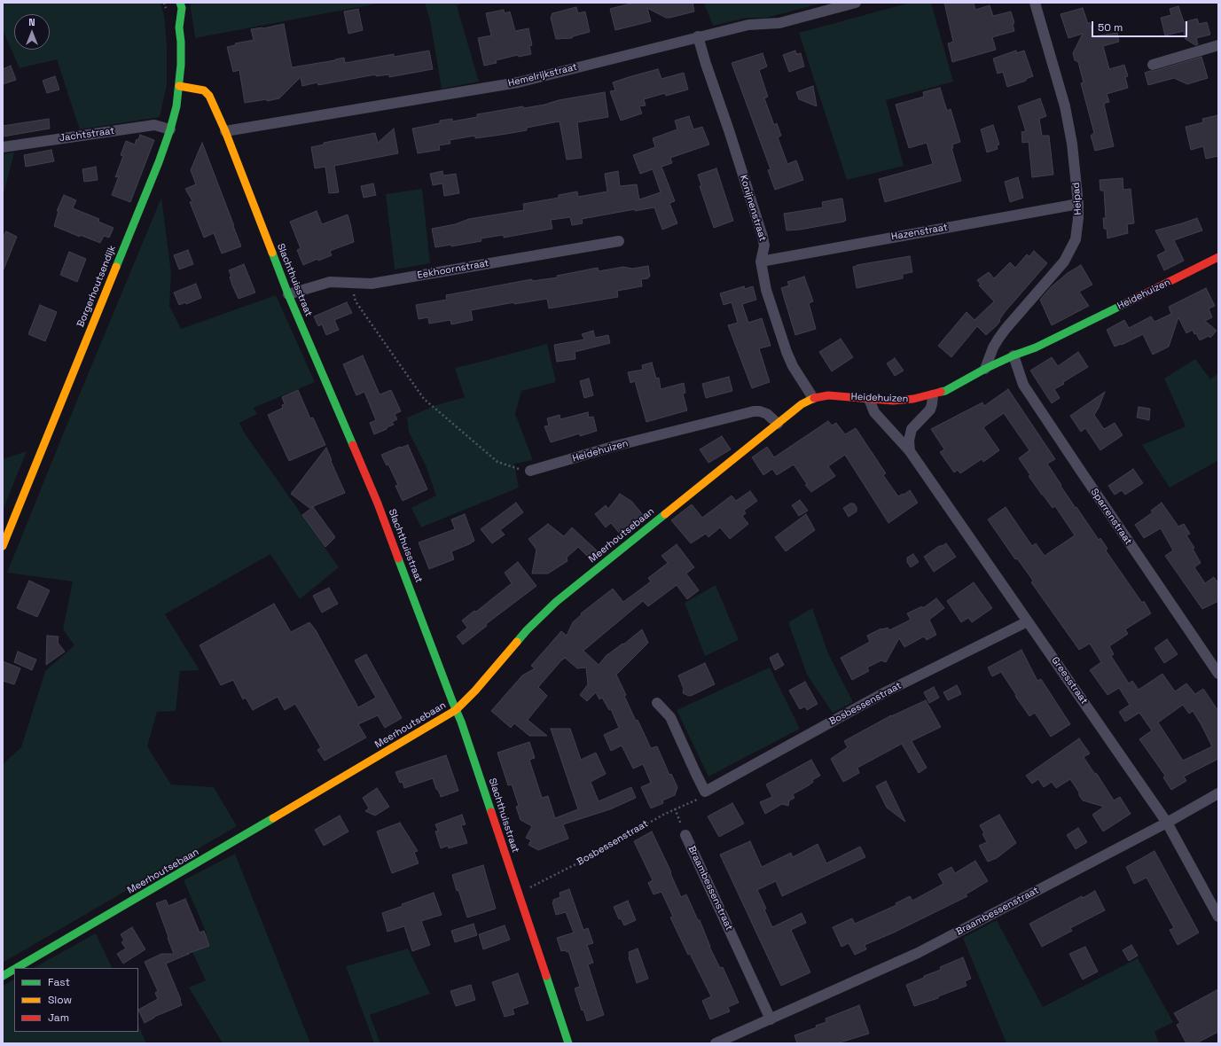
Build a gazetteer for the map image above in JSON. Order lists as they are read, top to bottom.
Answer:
{
  "streets": {
    "street": [
      "Hemelrijkstraat",
      "Jachtstraat",
      "Heipad",
      "Konijnenstraat",
      "Hazenstraat",
      "Eekhoornstraat",
      "Slachthuisstraat",
      "Borgerhoutsendijk",
      "Heidehuizen",
      "Sparrenstraat",
      "Meerhoutsebaan",
      "Greesstraat",
      "Bosbessenstraat",
      "Braambessenstraat"
    ]
  },
  "crossings": [
    ["Hemelrijkstraat", "Konijnenstraat"],
    ["Hemelrijkstraat", "Slachthuisstraat"],
    ["Jachtstraat", "Borgerhoutsendijk"],
    ["Heipad", "Hazenstraat"],
    ["Heipad", "Heidehuizen"],
    ["Konijnenstraat", "Hazenstraat"],
    ["Konijnenstraat", "Heidehuizen"],
    ["Eekhoornstraat", "Slachthuisstraat"],
    ["Slachthuisstraat", "Borgerhoutsendijk"],
    ["Slachthuisstraat", "Meerhoutsebaan"],
    ["Slachthuisstraat", "Bosbessenstraat"],
    ["Heidehuizen", "Sparrenstraat"],
    ["Heidehuizen", "Meerhoutsebaan"],
    ["Heidehuizen", "Greesstraat"],
    ["Greesstraat", "Bosbessenstraat"],
    ["Greesstraat", "Braambessenstraat"]
  ],
  "legend": ["Fast", "Slow", "Jam"],
  "scale_bar": "50 m",
  "north": "top"
}
